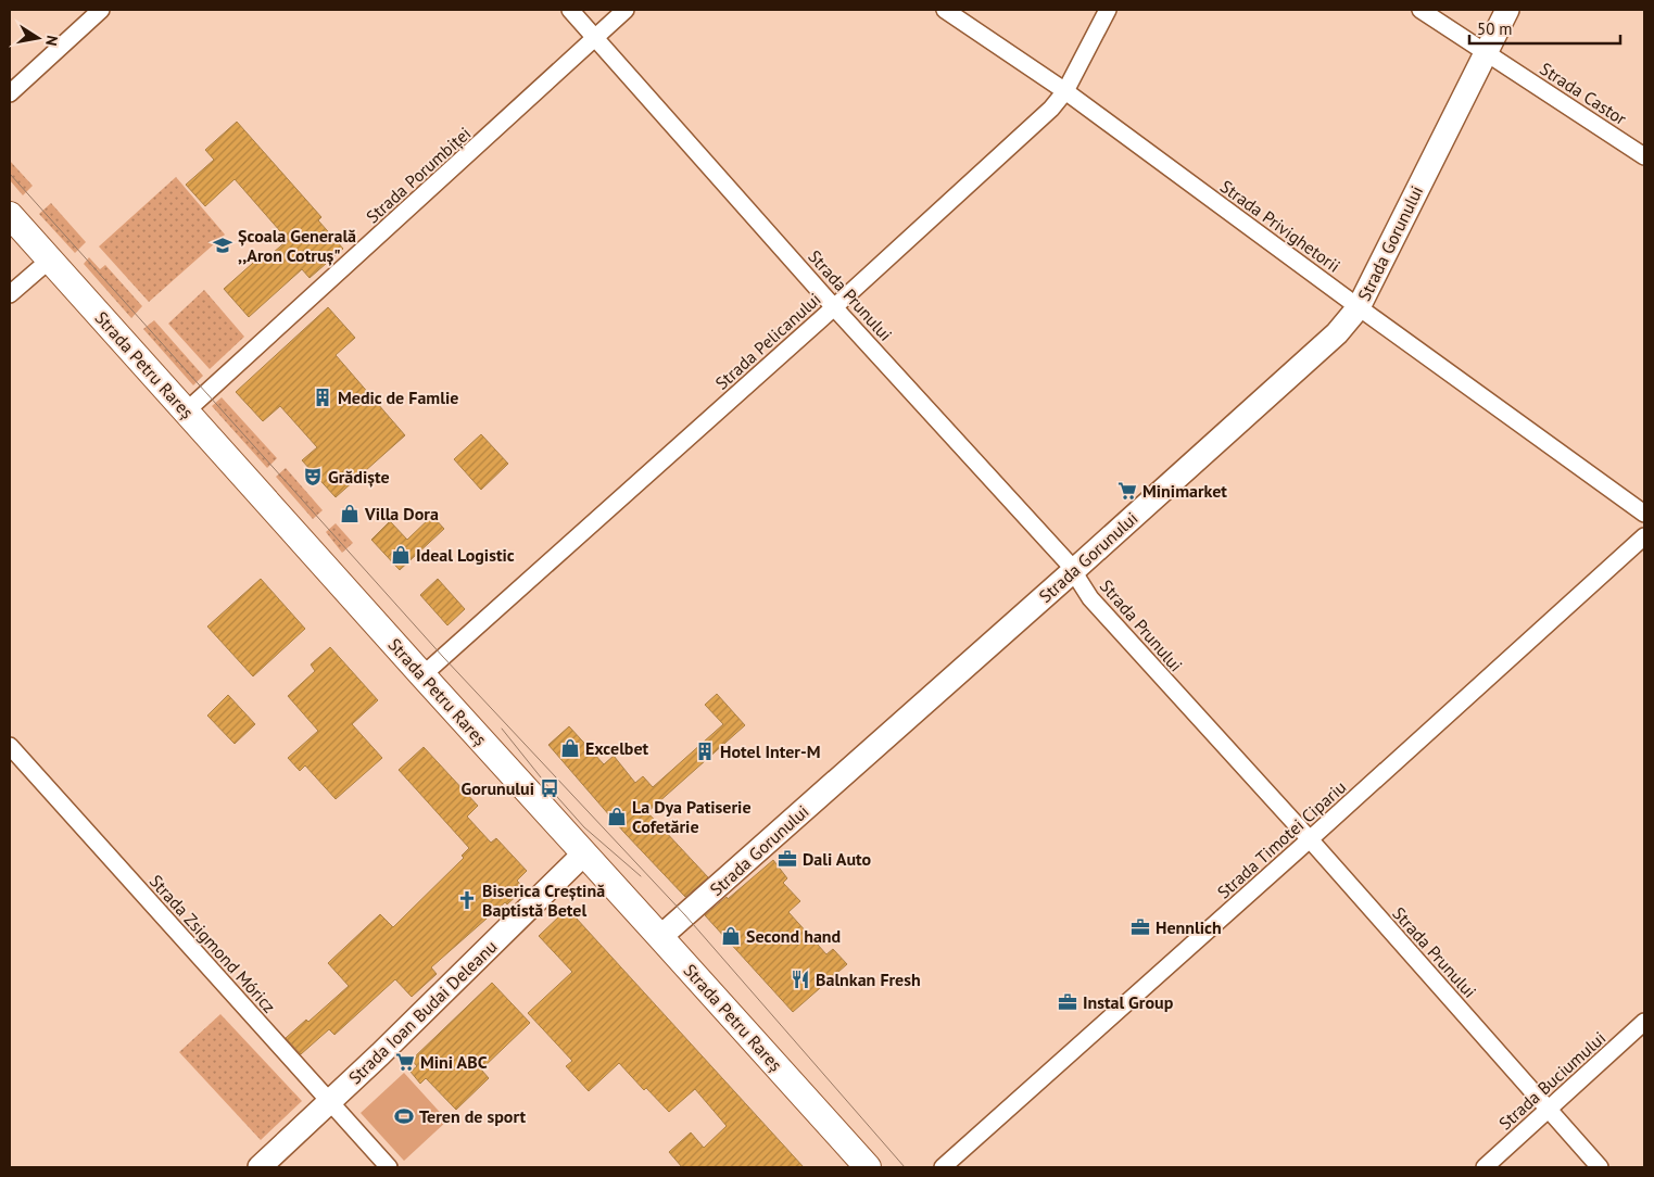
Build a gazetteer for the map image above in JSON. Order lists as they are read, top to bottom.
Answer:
{
  "streets": {
    "main road": ["Strada Petru Rareș"],
    "street": [
      "Strada Castor",
      "Strada Porumbiței",
      "Strada Privighetorii",
      "Strada Gorunului",
      "Strada Prunului",
      "Strada Pelicanului",
      "Strada Timotei Cipariu",
      "Strada Zsigmond Móricz",
      "Strada Ioan Budai Deleanu",
      "Strada Buciumului"
    ]
  },
  "crossings": [
    ["Strada Castor", "Strada Gorunului"],
    ["Strada Porumbiței", "Strada Prunului"],
    ["Strada Porumbiței", "Strada Petru Rareș"],
    ["Strada Privighetorii", "Strada Gorunului"],
    ["Strada Privighetorii", "Strada Pelicanului"],
    ["Strada Gorunului", "Strada Prunului"],
    ["Strada Gorunului", "Strada Petru Rareș"],
    ["Strada Prunului", "Strada Pelicanului"],
    ["Strada Prunului", "Strada Timotei Cipariu"],
    ["Strada Prunului", "Strada Buciumului"],
    ["Strada Pelicanului", "Strada Petru Rareș"],
    ["Strada Petru Rareș", "Strada Ioan Budai Deleanu"],
    ["Strada Zsigmond Móricz", "Strada Ioan Budai Deleanu"]
  ],
  "places": {
    "school or university": ["Școala Generală ,,Aron Cotruș\""],
    "building": ["Medic de Famlie", "Hotel Inter-M"],
    "theatre": ["Grădiște"],
    "supermarket": ["Minimarket", "Mini ABC"],
    "shop": [
      "Villa Dora",
      "Ideal Logistic",
      "Excelbet",
      "La Dya Patiserie Cofetărie",
      "Second hand"
    ],
    "bus stop": ["Gorunului"],
    "office": ["Dali Auto", "Hennlich", "Instal Group"],
    "church": ["Biserica Creștină Baptistă Betel"],
    "restaurant": ["Balnkan Fresh"],
    "sports": ["Teren de sport"]
  },
  "scale_bar": "50 m",
  "north": "right"
}
